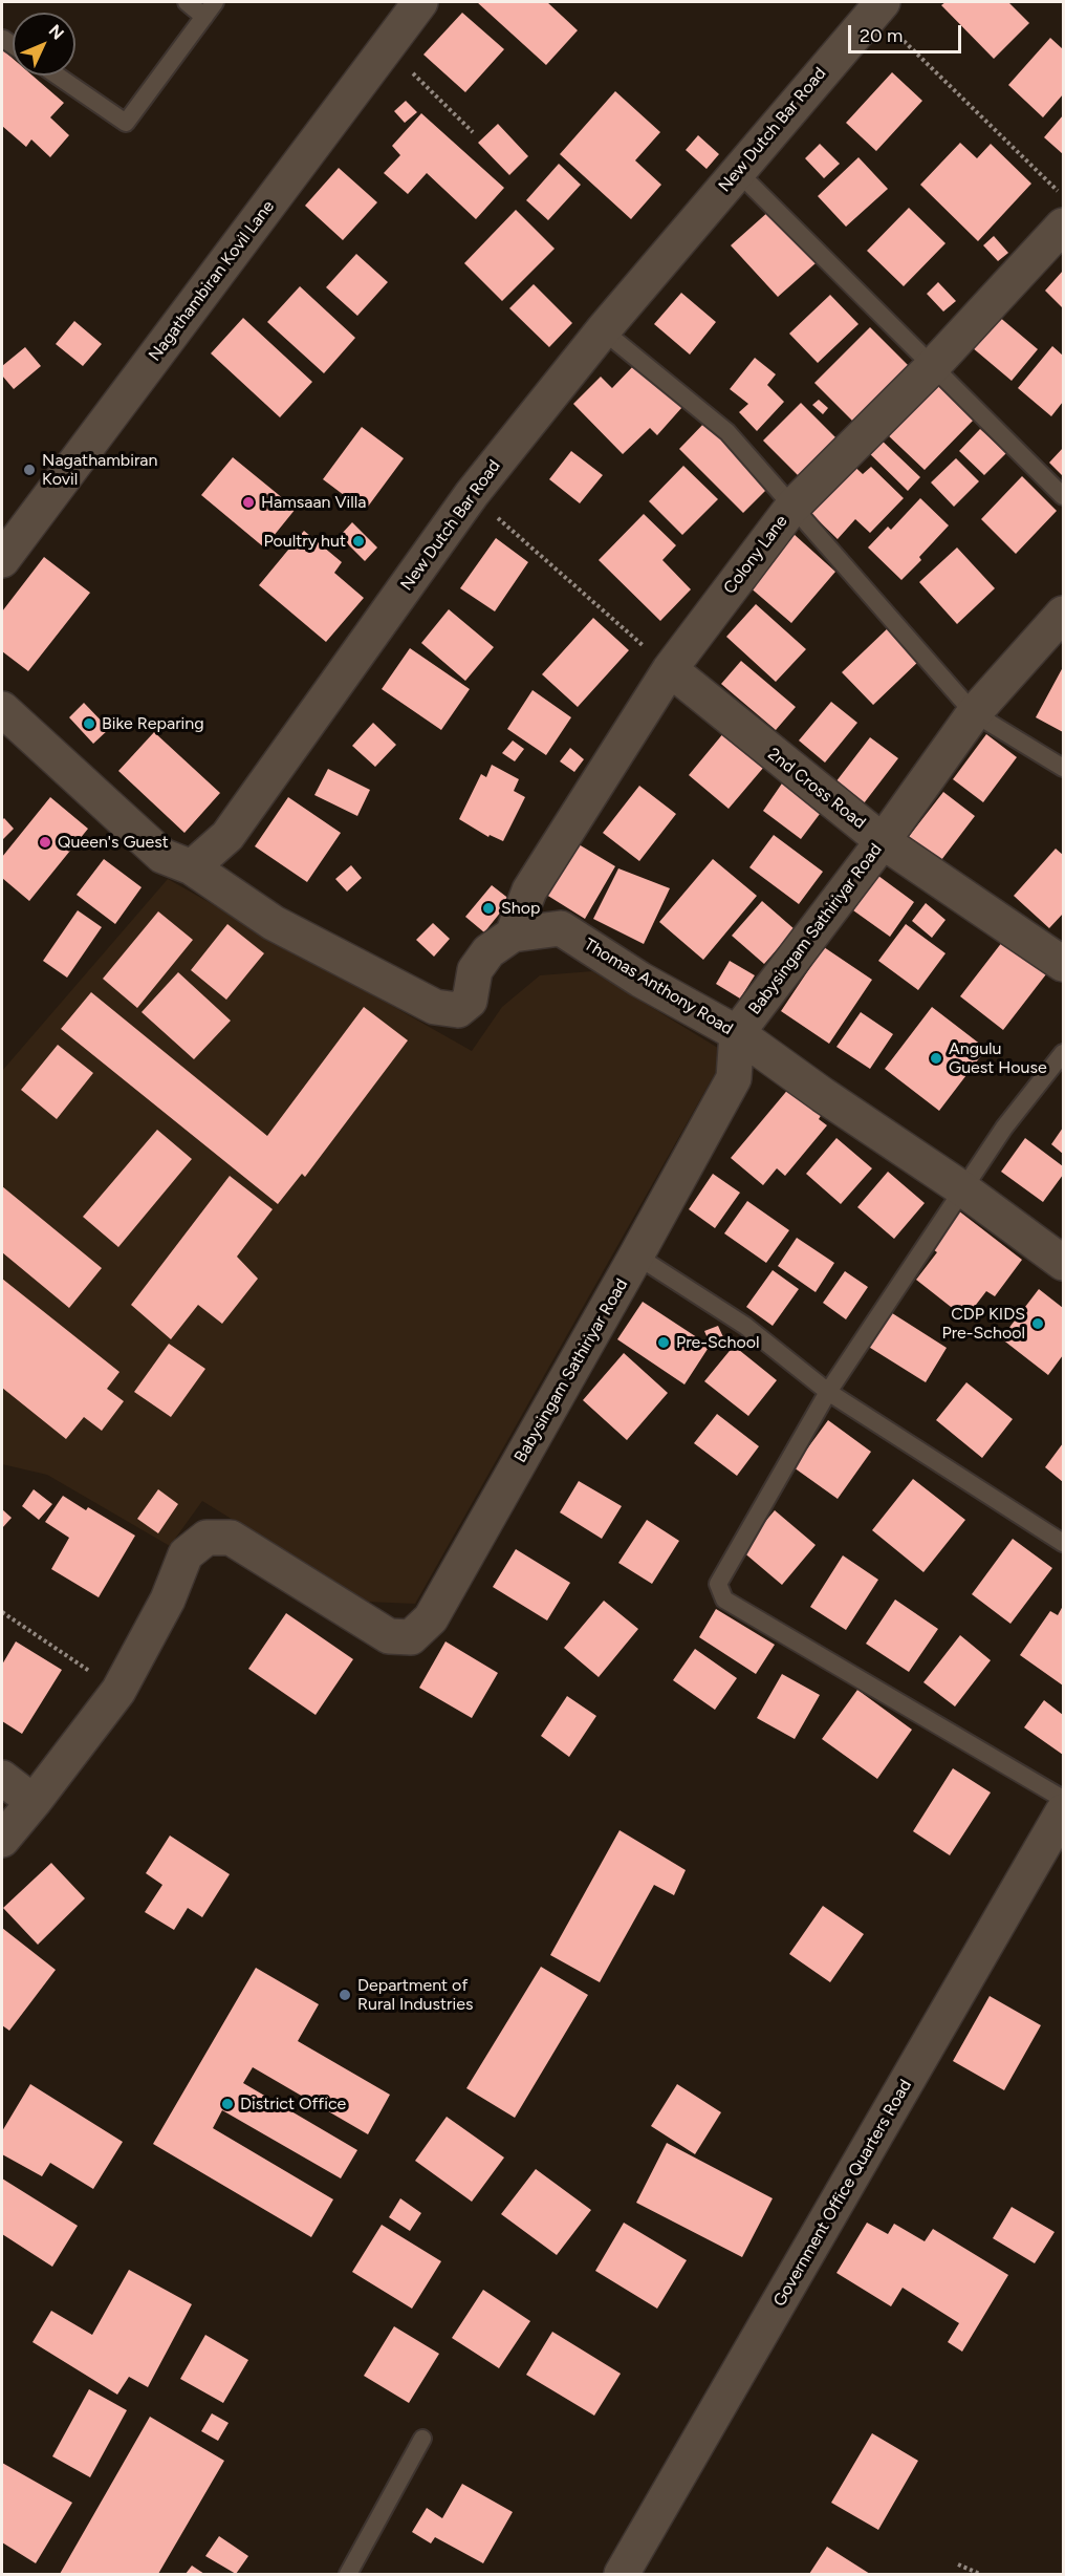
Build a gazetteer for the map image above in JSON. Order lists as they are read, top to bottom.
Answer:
{
  "streets": {
    "street": [
      "New Dutch Bar Road",
      "Nagathambiran Kovil Lane",
      "Colony Lane",
      "2nd Cross Road",
      "Babysingam Sathiriyar Road",
      "Thomas Anthony Road",
      "Government Office Quarters Road"
    ]
  },
  "crossings": [
    ["New Dutch Bar Road", "Thomas Anthony Road"],
    ["Colony Lane", "2nd Cross Road"],
    ["Colony Lane", "Thomas Anthony Road"],
    ["2nd Cross Road", "Babysingam Sathiriyar Road"],
    ["Babysingam Sathiriyar Road", "Thomas Anthony Road"]
  ],
  "places": [
    "Nagathambiran Kovil",
    "Hamsaan Villa",
    "Poultry hut",
    "Bike Reparing",
    "Queen's Guest",
    "Shop",
    "Angulu Guest House",
    "CDP KIDS Pre-School",
    "Pre-School",
    "Department of Rural Industries",
    "District Office"
  ],
  "scale_bar": "20 m",
  "north": "top right"
}
